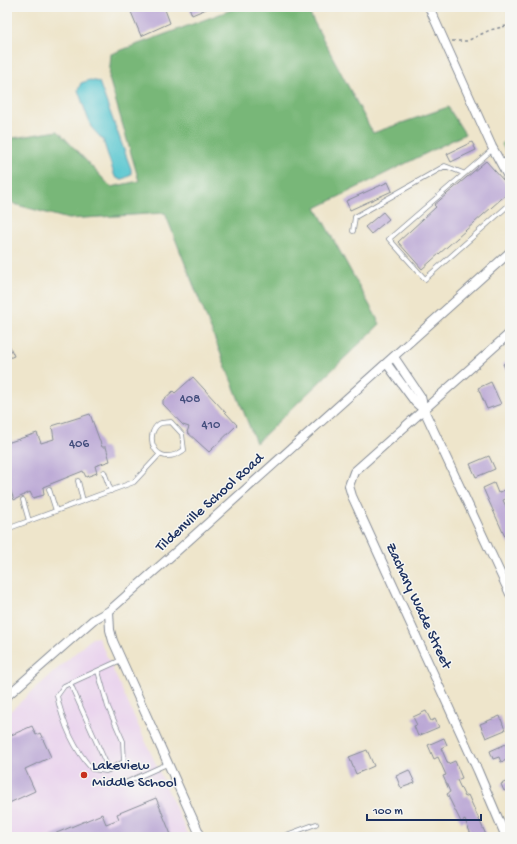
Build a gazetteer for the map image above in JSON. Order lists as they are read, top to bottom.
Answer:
{
  "streets": {
    "street": ["Tildenville School Road", "Zachary Wade Street"]
  },
  "places": ["Lakeview Middle School"],
  "house_numbers": ["408", "410", "406"],
  "scale_bar": "100 m"
}
